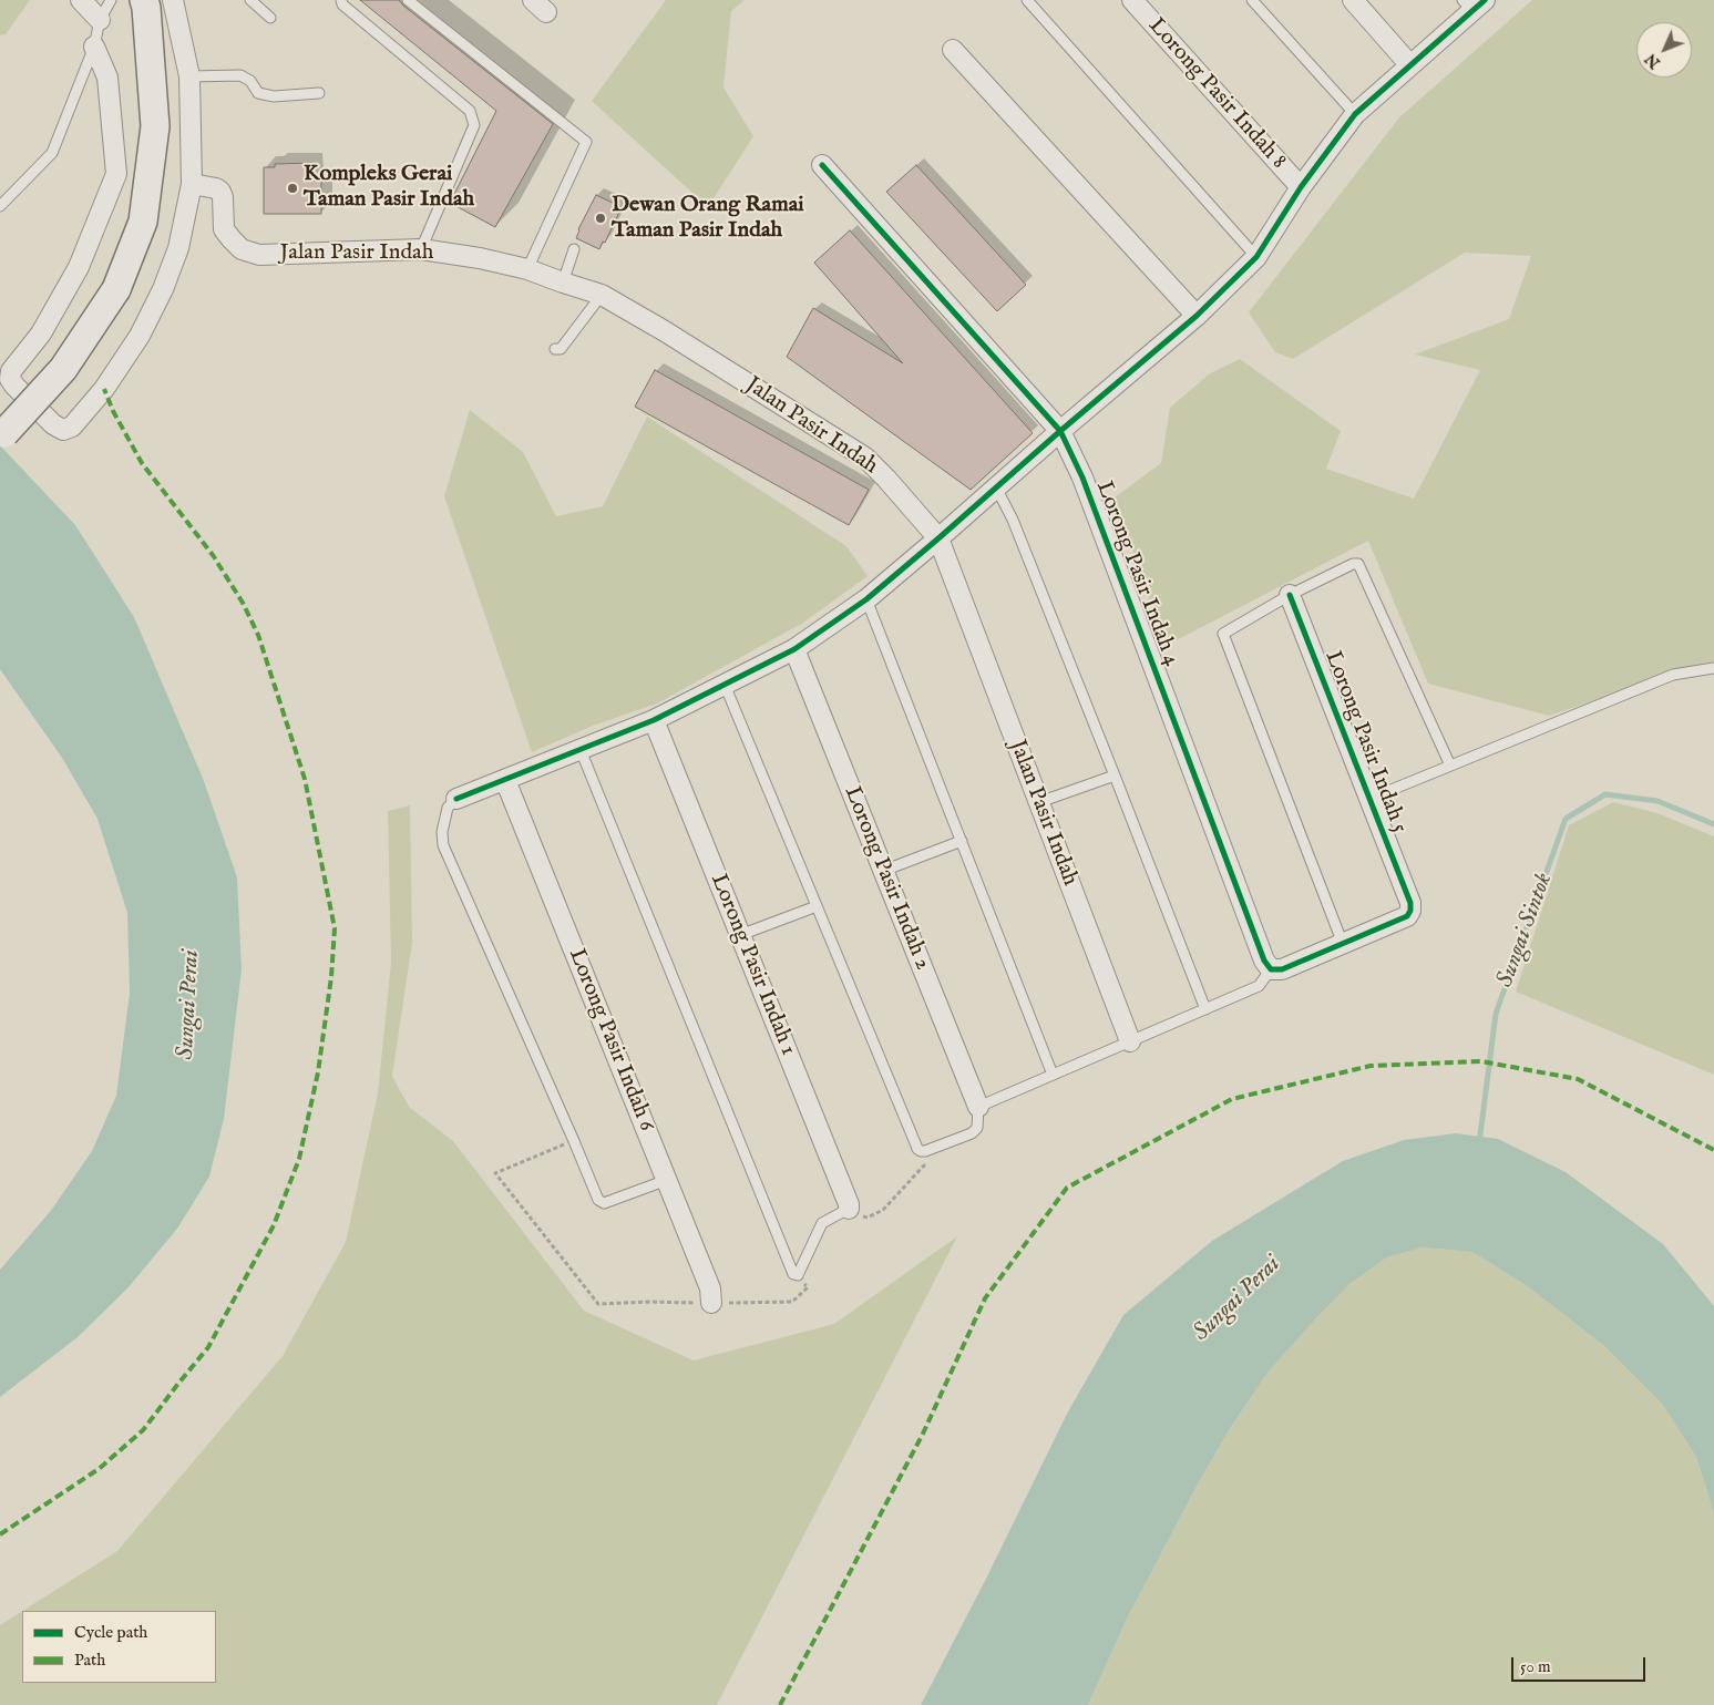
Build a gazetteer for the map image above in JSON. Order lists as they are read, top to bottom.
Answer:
{
  "streets": {
    "street": [
      "Lorong Pasir Indah 8",
      "Jalan Pasir Indah",
      "Lorong Pasir Indah 4",
      "Lorong Pasir Indah 5",
      "Lorong Pasir Indah 2",
      "Lorong Pasir Indah 1",
      "Lorong Pasir Indah 6"
    ]
  },
  "water": ["Sungai Sintok", "Sungai Perai"],
  "places": ["Kompleks Gerai Taman Pasir Indah", "Dewan Orang Ramai Taman Pasir Indah"],
  "legend": ["Cycle path", "Path"],
  "scale_bar": "50 m",
  "north": "bottom left"
}
